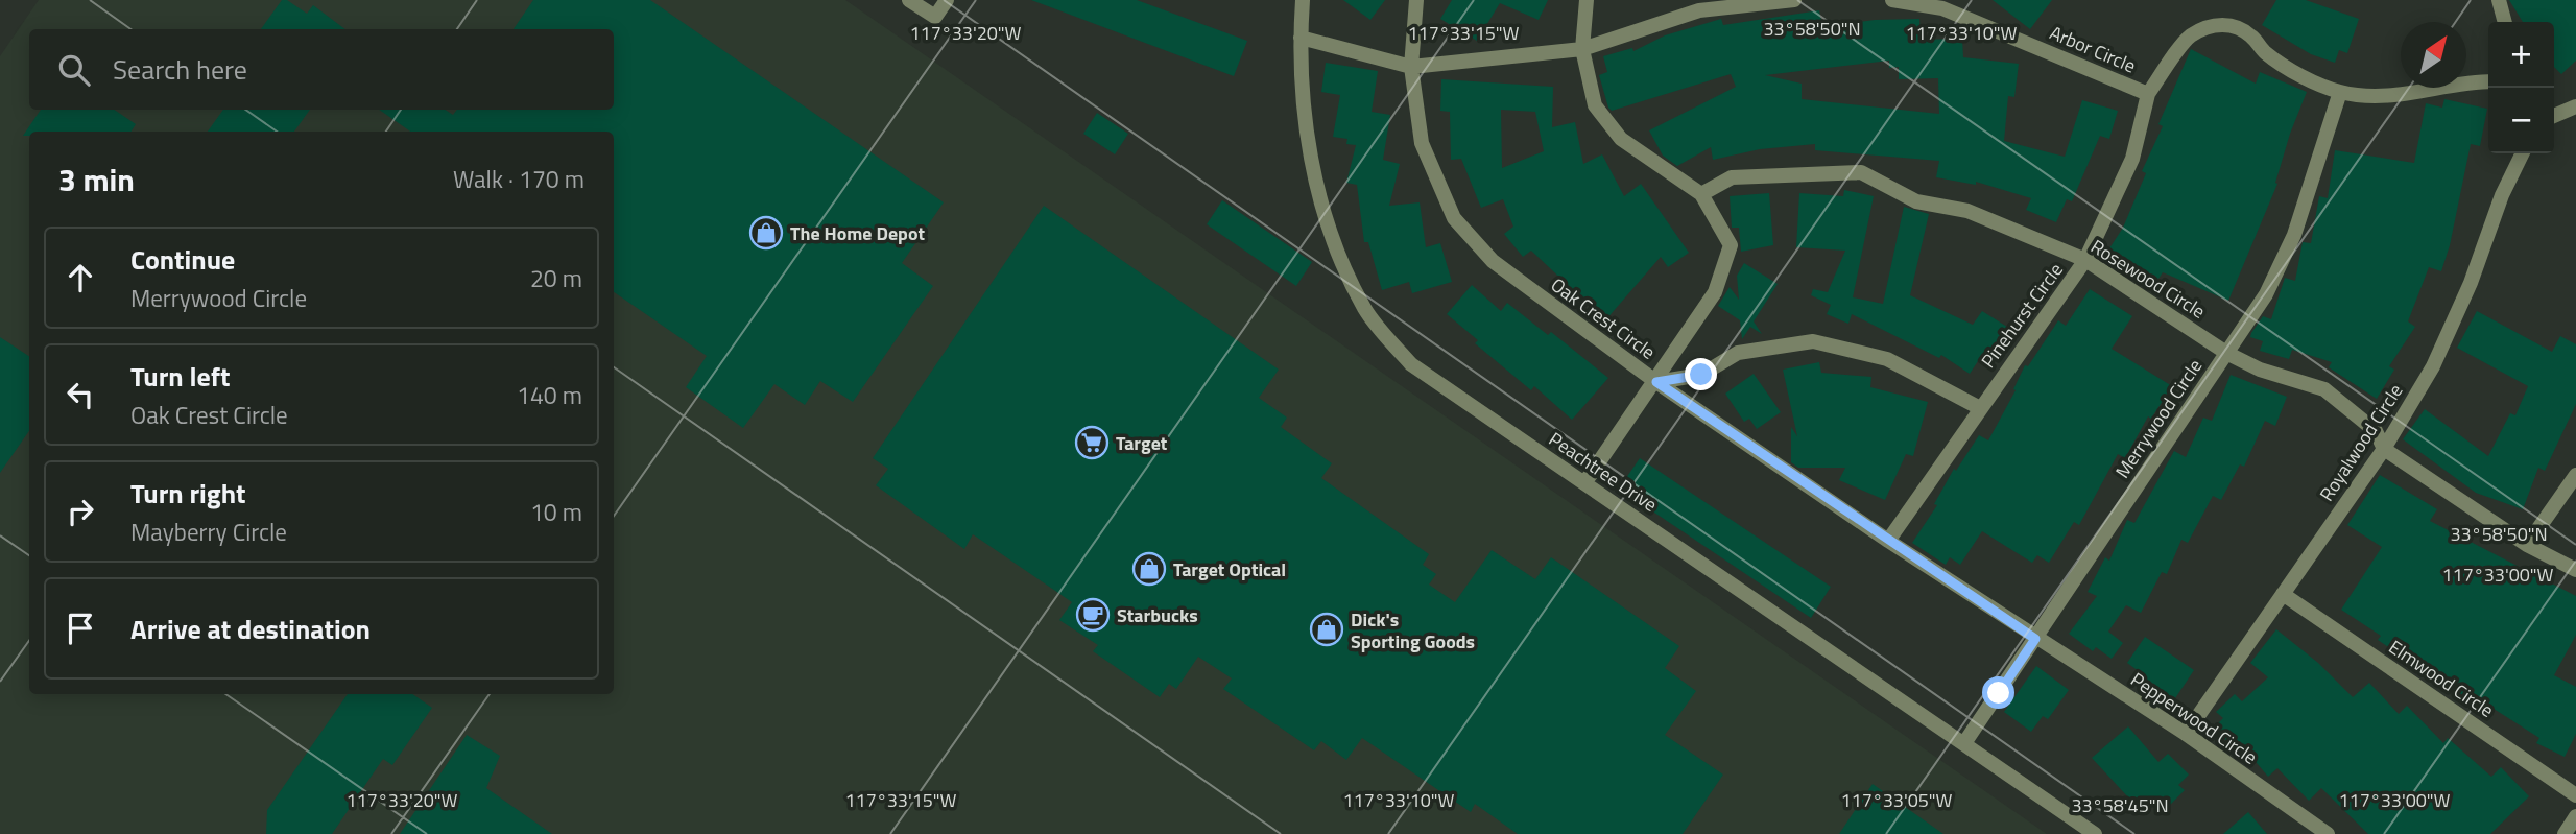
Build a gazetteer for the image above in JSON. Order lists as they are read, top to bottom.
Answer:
{
  "streets": {
    "street": [
      "Arbor Circle",
      "Rosewood Circle",
      "Pinehurst Circle",
      "Oak Crest Circle",
      "Merrywood Circle",
      "Royalwood Circle",
      "Peachtree Drive",
      "Elmwood Circle",
      "Pepperwood Circle"
    ]
  },
  "crossings": [
    ["Arbor Circle", "Pinehurst Circle"],
    ["Arbor Circle", "Merrywood Circle"],
    ["Rosewood Circle", "Pinehurst Circle"],
    ["Rosewood Circle", "Merrywood Circle"],
    ["Rosewood Circle", "Royalwood Circle"],
    ["Pinehurst Circle", "Oak Crest Circle"],
    ["Oak Crest Circle", "Merrywood Circle"],
    ["Oak Crest Circle", "Pepperwood Circle"],
    ["Merrywood Circle", "Peachtree Drive"],
    ["Merrywood Circle", "Pepperwood Circle"],
    ["Royalwood Circle", "Elmwood Circle"],
    ["Royalwood Circle", "Pepperwood Circle"]
  ],
  "places": {
    "shop": ["The Home Depot", "Target Optical", "Dick's Sporting Goods"],
    "supermarket": ["Target"],
    "cafe": ["Starbucks"]
  },
  "north": "top right",
  "page": {
    "map_buttons": ["+", "−"],
    "search": "Search here",
    "heading": ["3 min", "Walk · 170 m"],
    "list": [
      ["Continue", "Merrywood Circle", "20 m"],
      ["Turn left", "Oak Crest Circle", "140 m"],
      ["Turn right", "Mayberry Circle", "10 m"],
      "Arrive at destination"
    ]
  },
  "coordinates": [
    "33°58'50\"N",
    "117°33'20\"W",
    "117°33'15\"W",
    "117°33'10\"W",
    "117°33'00\"W",
    "117°33'05\"W",
    "33°58'45\"N"
  ]
}
